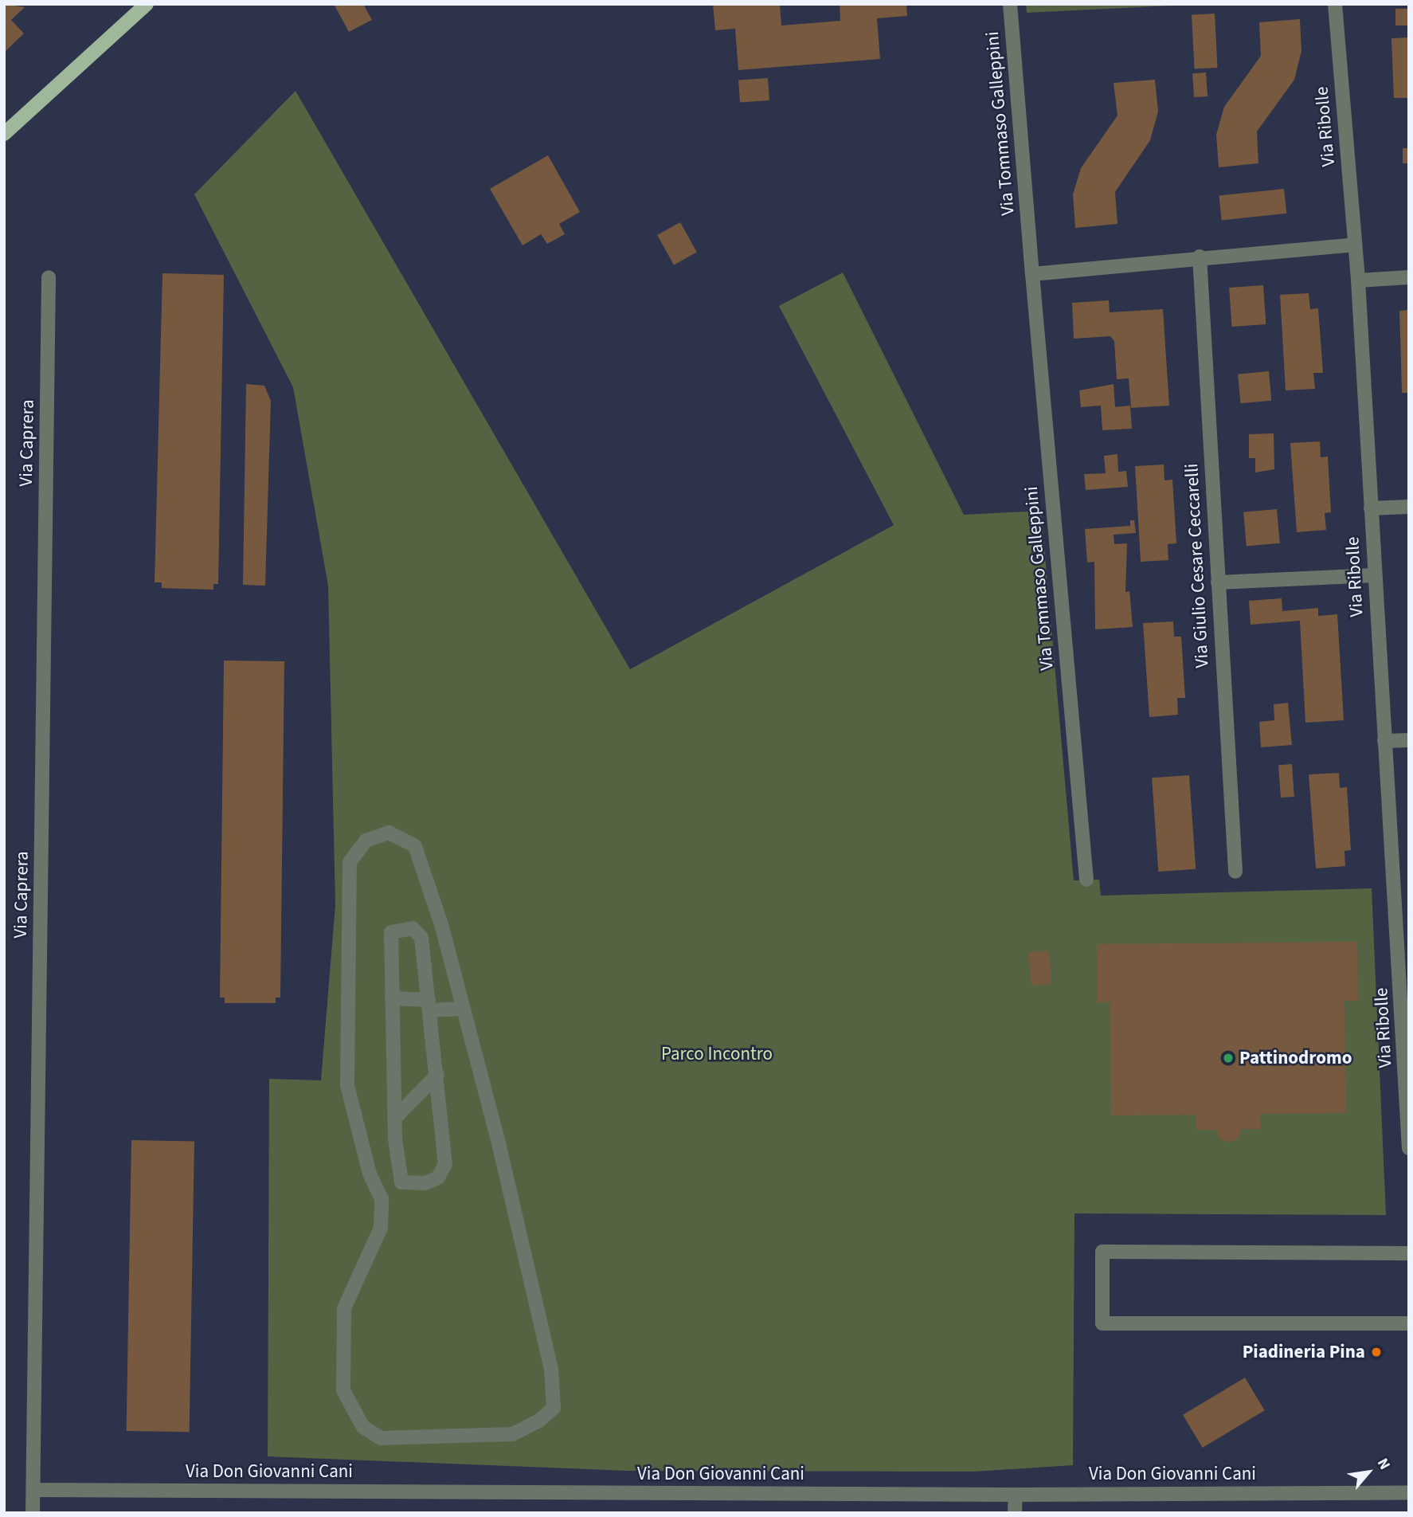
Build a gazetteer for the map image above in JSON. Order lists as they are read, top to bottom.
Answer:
{
  "streets": {
    "street": [
      "Via Tommaso Galleppini",
      "Via Ribolle",
      "Via Caprera",
      "Via Giulio Cesare Ceccarelli",
      "Via Don Giovanni Cani"
    ]
  },
  "crossings": [
    ["Via Caprera", "Via Don Giovanni Cani"]
  ],
  "parks": ["Parco Incontro"],
  "places": ["Pattinodromo", "Piadineria Pina"],
  "north": "top right"
}
